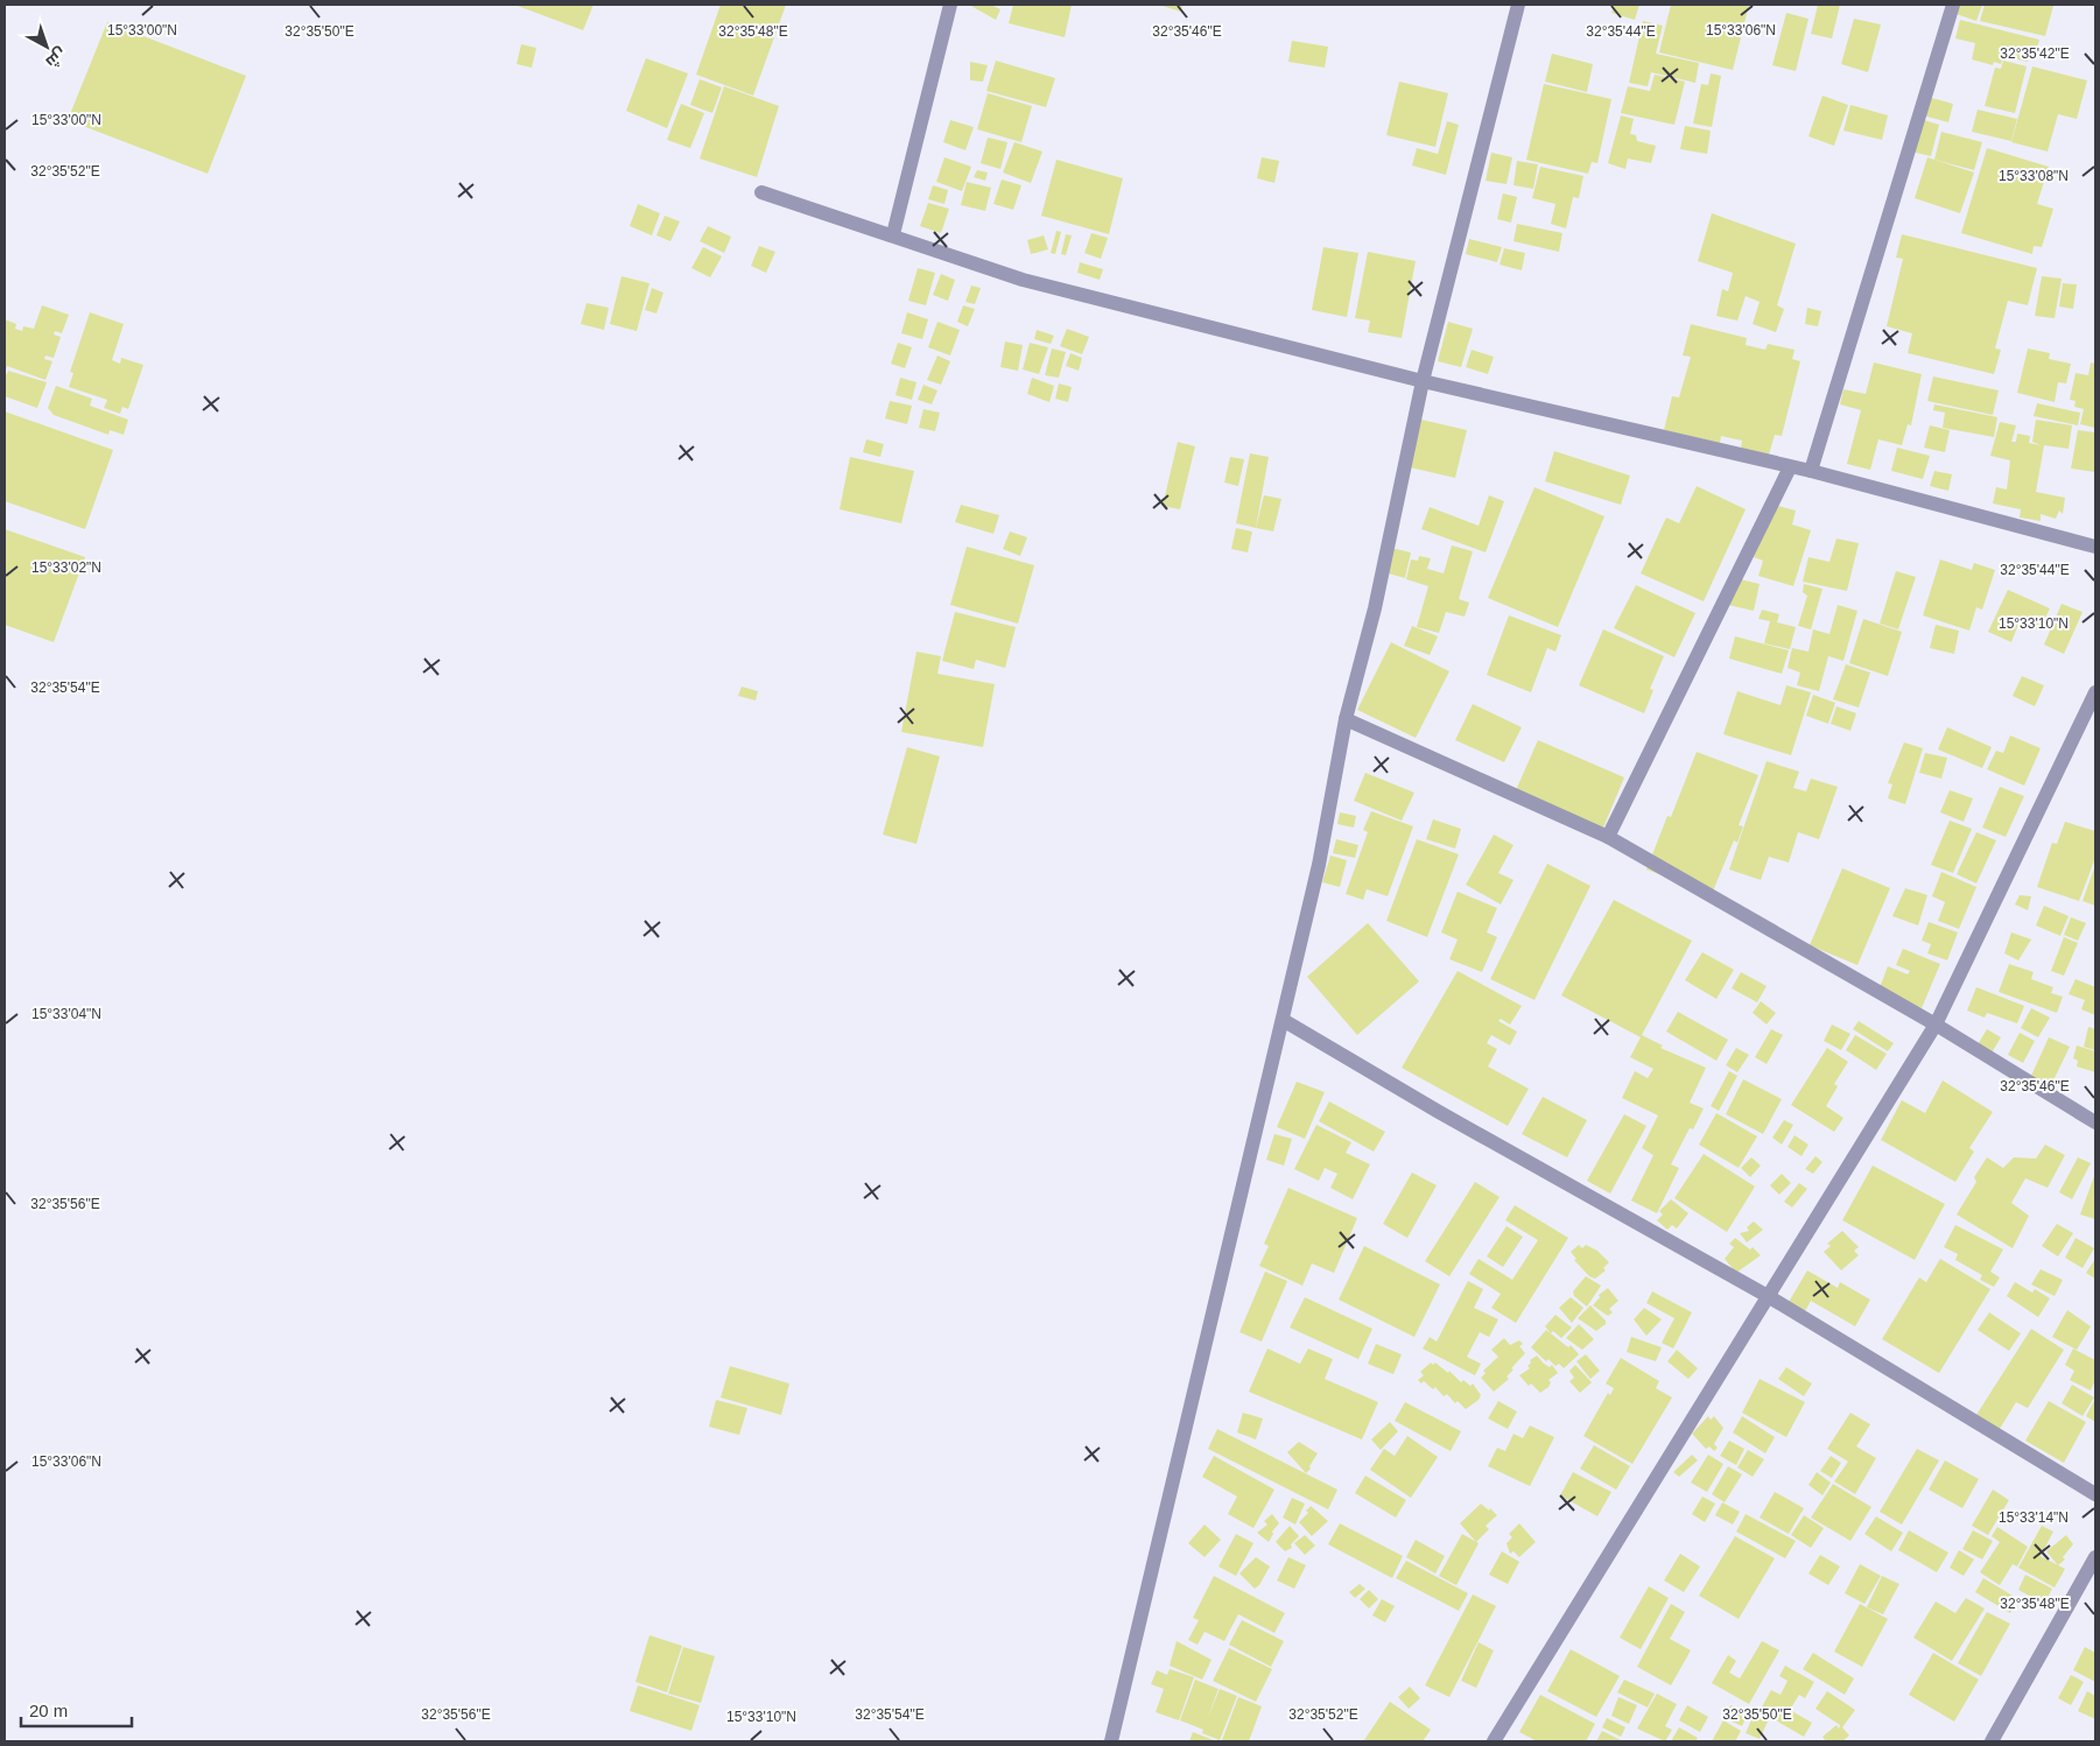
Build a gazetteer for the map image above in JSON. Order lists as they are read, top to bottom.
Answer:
{
  "scale_bar": "20 m",
  "north": "bottom right",
  "coordinates": [
    "15°33'00\"N",
    "15°33'06\"N",
    "32°35'50\"E",
    "32°35'48\"E",
    "32°35'46\"E",
    "32°35'44\"E",
    "32°35'42\"E",
    "32°35'52\"E",
    "15°33'08\"N",
    "15°33'02\"N",
    "15°33'10\"N",
    "32°35'54\"E",
    "15°33'04\"N",
    "32°35'56\"E",
    "15°33'14\"N"
  ]
}
